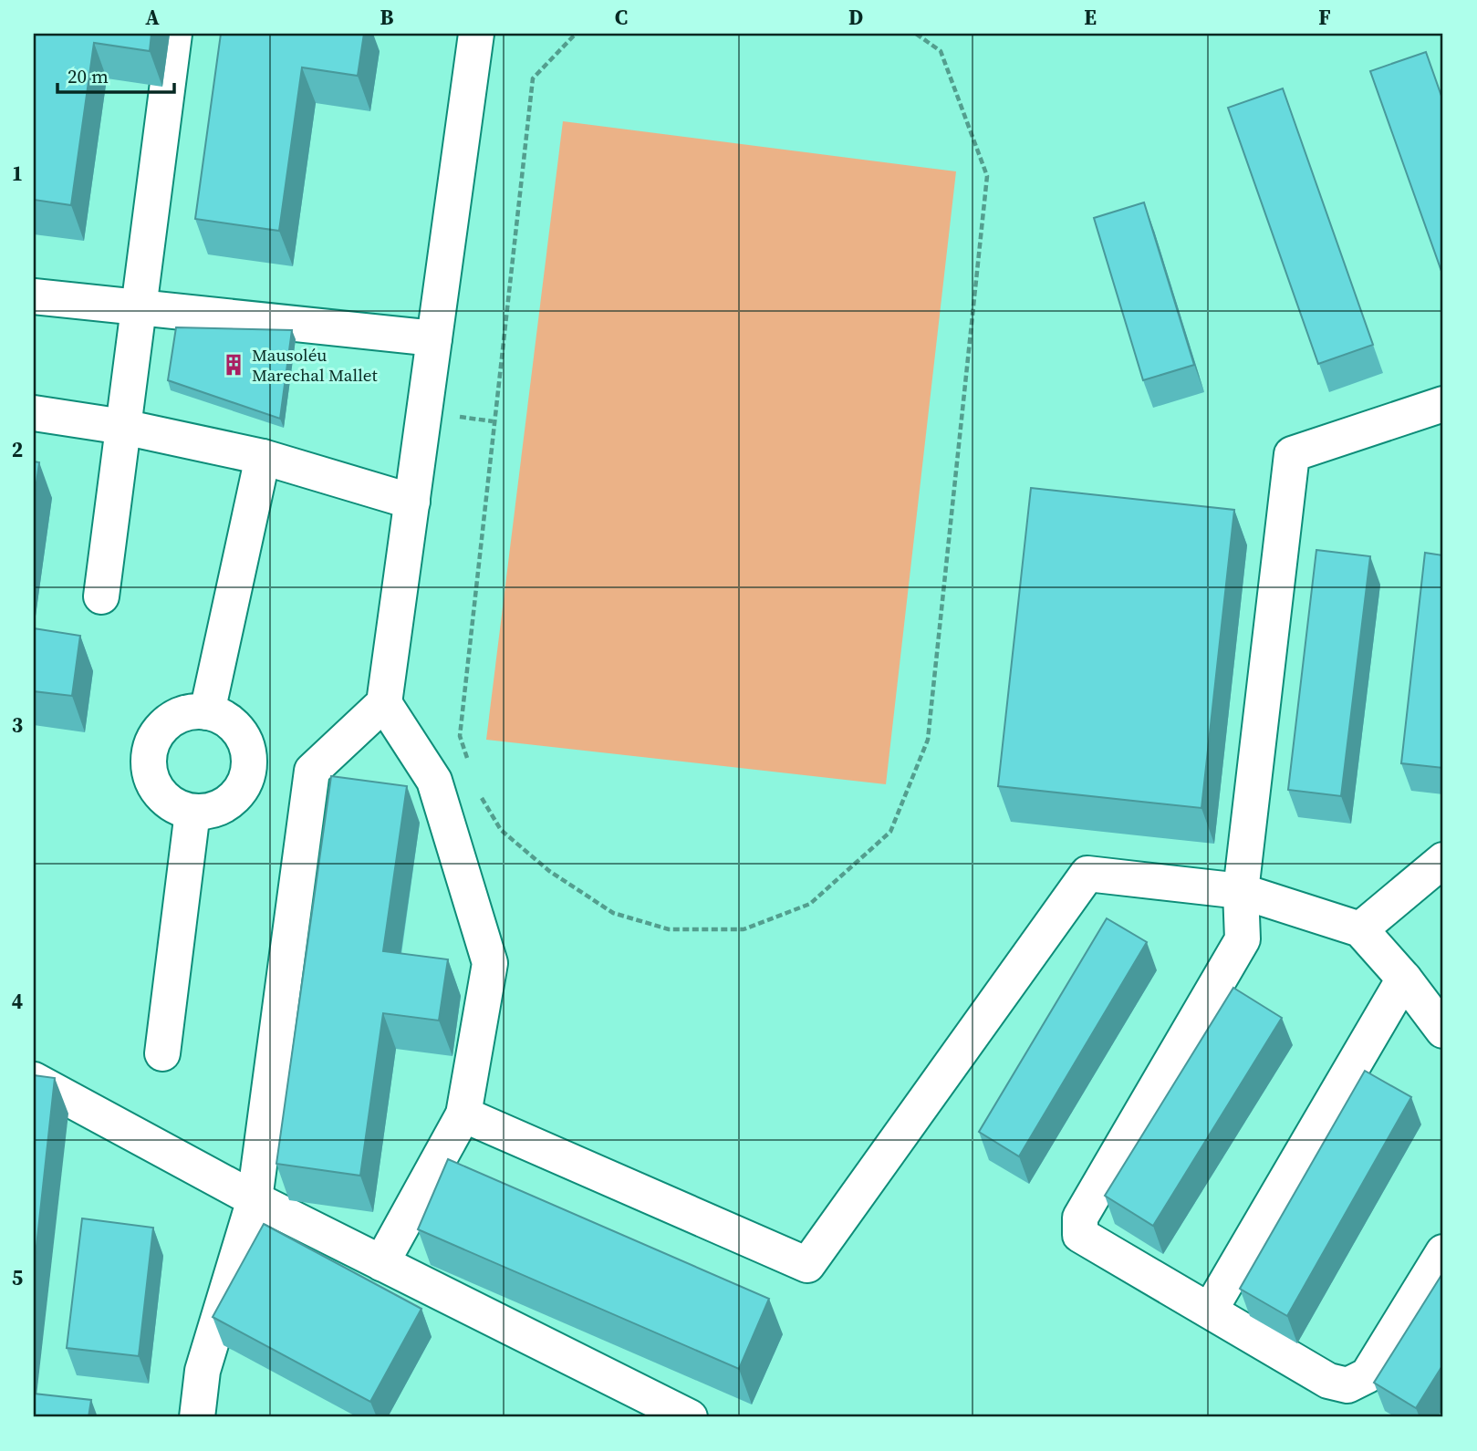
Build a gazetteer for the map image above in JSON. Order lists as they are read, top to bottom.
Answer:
{
  "places": {
    "building": ["Mausoléu Marechal Mallet"]
  },
  "scale_bar": "20 m",
  "grid": {
    "columns": [
      "A",
      "B",
      "C",
      "D",
      "E",
      "F"
    ],
    "rows": [
      "1",
      "2",
      "3",
      "4",
      "5"
    ]
  }
}
